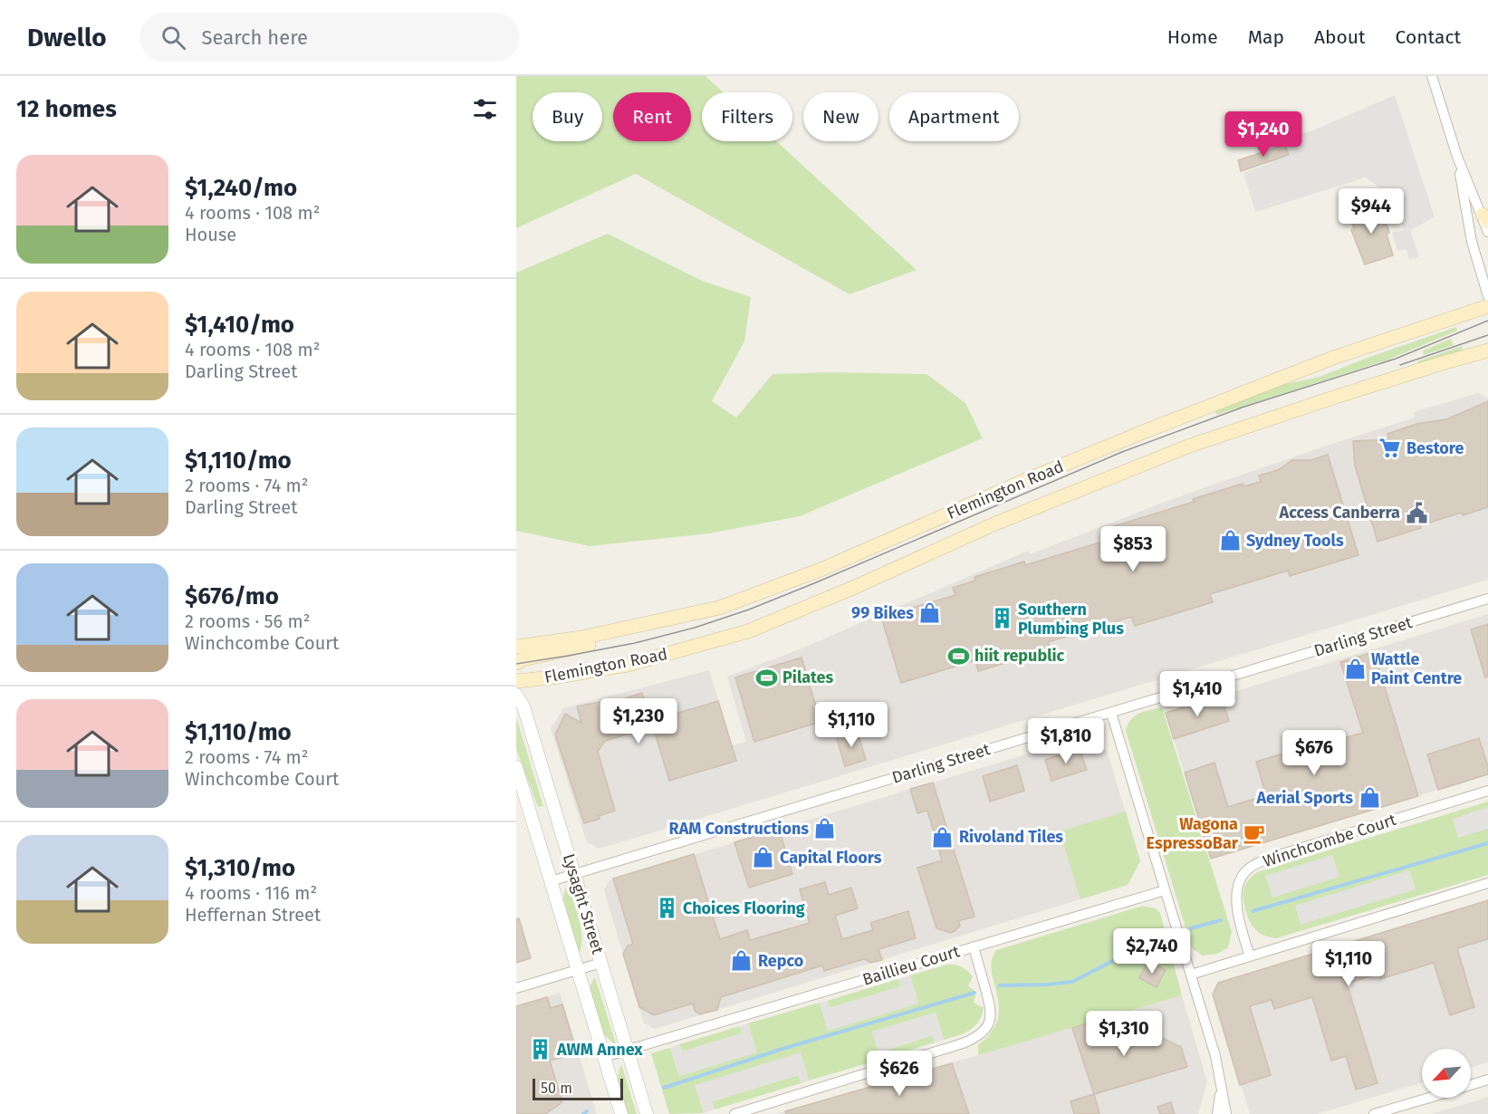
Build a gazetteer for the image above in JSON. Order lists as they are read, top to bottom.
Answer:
{
  "streets": {
    "main road": ["Flemington Road"],
    "street": [
      "Darling Street",
      "Winchcombe Court",
      "Lysaght Street",
      "Baillieu Court"
    ]
  },
  "crossings": [
    ["Darling Street", "Lysaght Street"],
    ["Lysaght Street", "Baillieu Court"]
  ],
  "places": {
    "supermarket": ["Bestore"],
    "public building": ["Access Canberra"],
    "shop": [
      "Sydney Tools",
      "99 Bikes",
      "Wattle Paint Centre",
      "Aerial Sports",
      "RAM Constructions",
      "Rivoland Tiles",
      "Capital Floors",
      "Repco"
    ],
    "building": ["Southern Plumbing Plus", "Choices Flooring", "AWM Annex"],
    "sports": ["hiit republic", "Pilates"],
    "cafe": ["Wagona EspressoBar"]
  },
  "scale_bar": "50 m",
  "north": "bottom left",
  "page": {
    "header": "Dwello",
    "search": "Search here",
    "nav": [
      "Home",
      "Map",
      "About",
      "Contact"
    ],
    "heading": "12 homes",
    "chip": [
      "Buy",
      "Rent",
      "Filters",
      "New",
      "Apartment"
    ],
    "price": [
      "$1,240",
      "$944",
      "$853",
      "$1,410",
      "$1,230",
      "$1,110",
      "$1,810",
      "$676",
      "$2,740",
      "$1,110",
      "$1,310",
      "$626"
    ],
    "list": [
      {
        "name": "$1,240/mo",
        "note": "4 rooms · 108 m² · House"
      },
      {
        "name": "$1,410/mo",
        "note": "4 rooms · 108 m² · Darling Street"
      },
      {
        "name": "$1,110/mo",
        "note": "2 rooms · 74 m² · Darling Street"
      },
      {
        "name": "$676/mo",
        "note": "2 rooms · 56 m² · Winchcombe Court"
      },
      {
        "name": "$1,110/mo",
        "note": "2 rooms · 74 m² · Winchcombe Court"
      },
      {
        "name": "$1,310/mo",
        "note": "4 rooms · 116 m² · Heffernan Street"
      }
    ],
    "scale": "50 m"
  }
}
